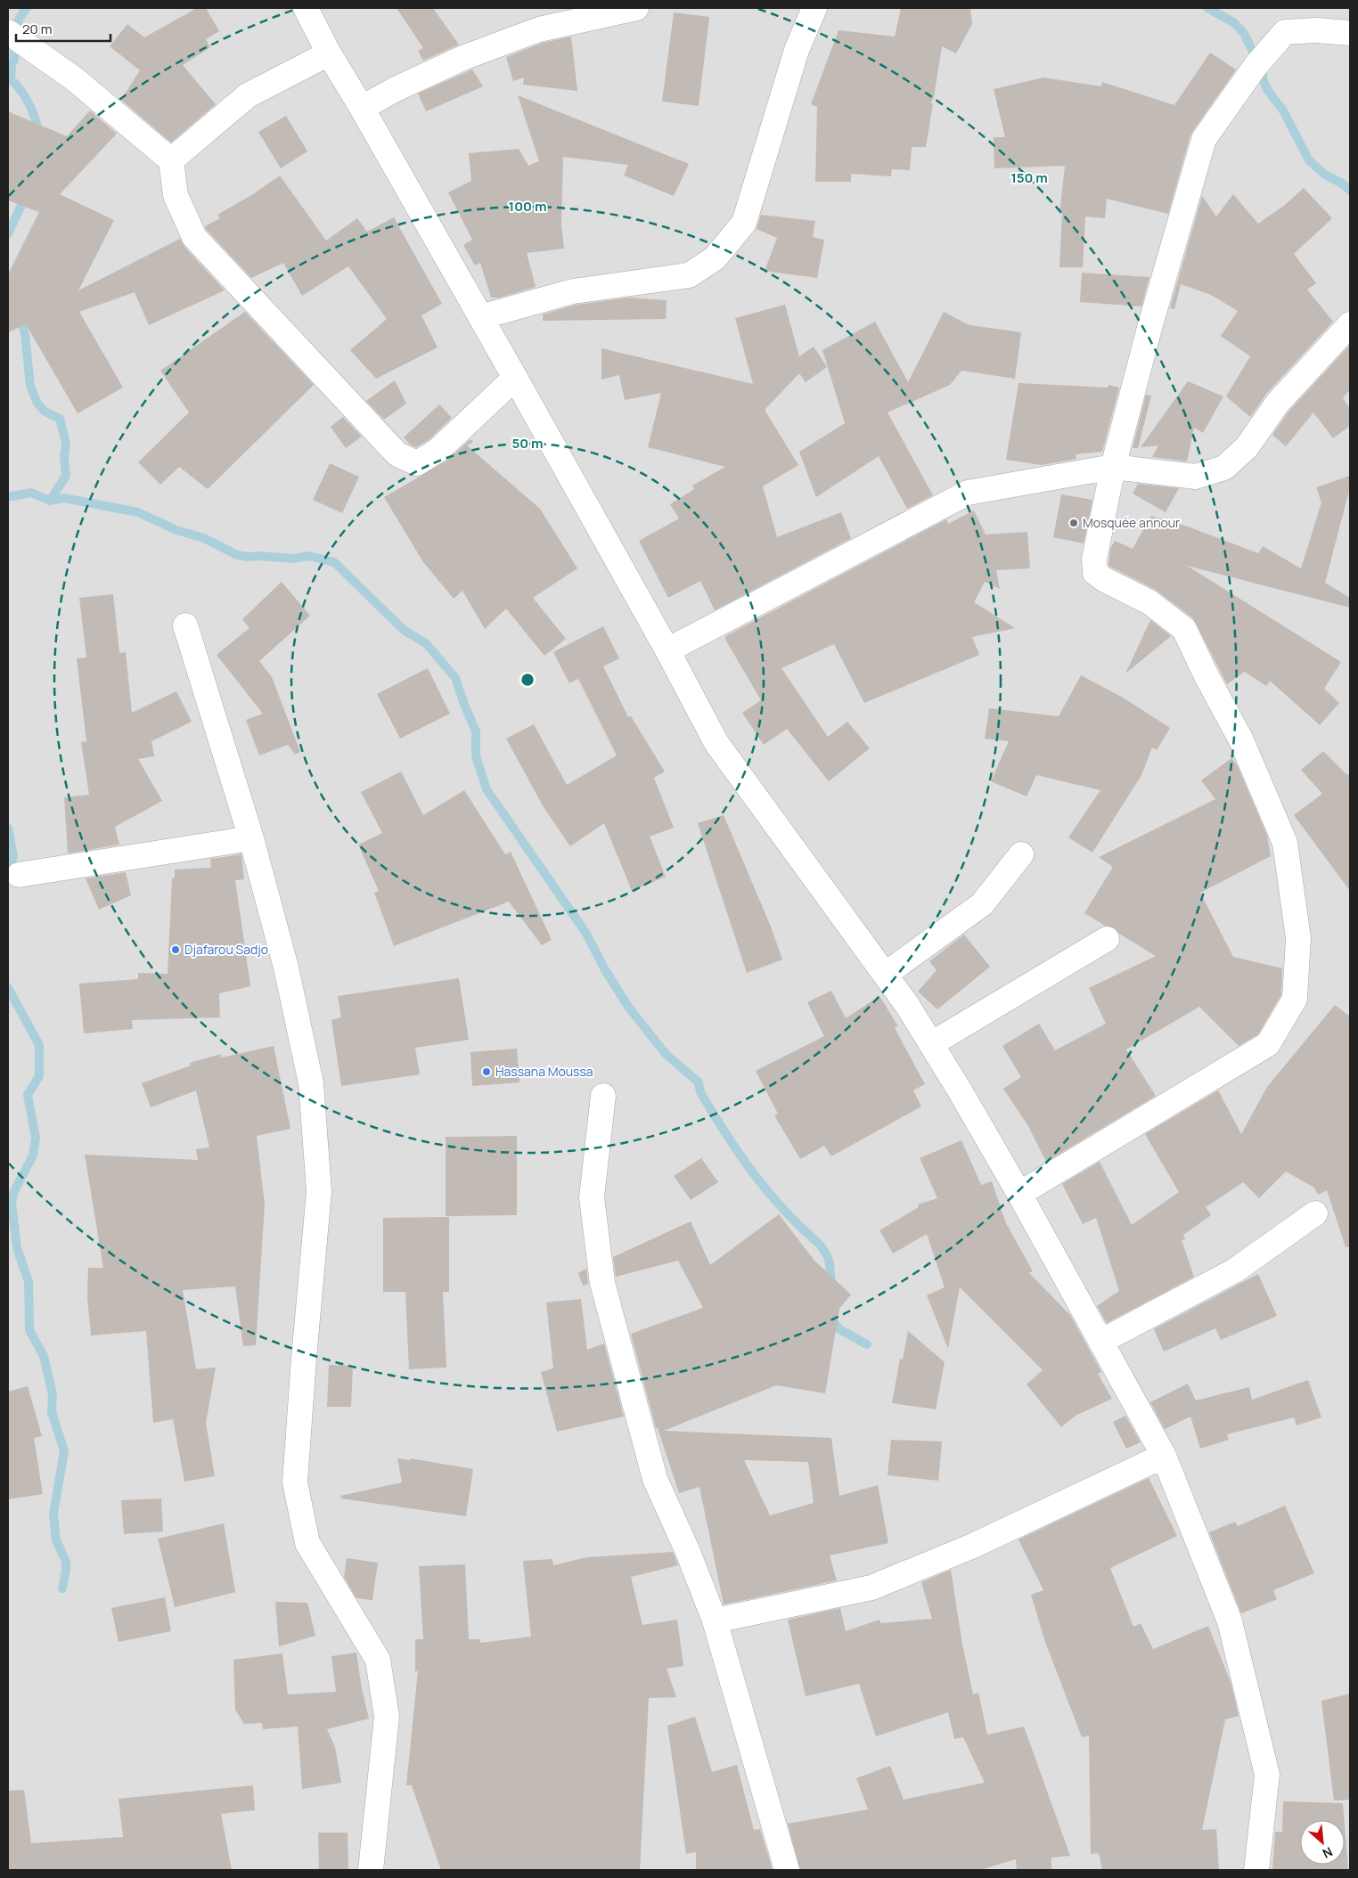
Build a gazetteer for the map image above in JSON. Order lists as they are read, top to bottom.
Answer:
{
  "places": ["Mosquée annour", "Djafarou Sadjo", "Hassana Moussa"],
  "scale_bar": "20 m",
  "north": "bottom right",
  "rings": ["150 m", "100 m", "50 m"]
}
